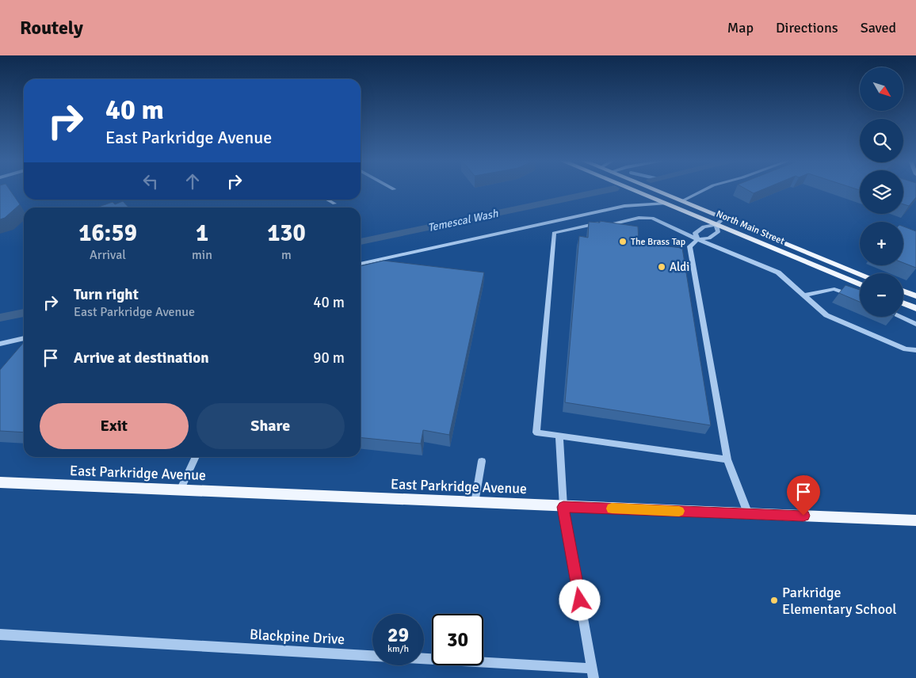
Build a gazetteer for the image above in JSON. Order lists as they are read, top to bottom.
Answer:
{
  "streets": {
    "main road": ["North Main Street", "East Parkridge Avenue"],
    "street": ["Blackpine Drive"]
  },
  "water": ["Temescal Wash"],
  "places": ["The Brass Tap", "Aldi", "Parkridge Elementary School"],
  "north": "bottom right",
  "page": {
    "header": "Routely",
    "nav": ["Map", "Directions", "Saved"],
    "map_buttons": ["+", "−"],
    "turn": ["40 m", "East Parkridge Avenue"],
    "eta": [
      "16:59",
      "Arrival",
      "1",
      "min",
      "130",
      "m"
    ],
    "list": [
      {
        "name": "Turn right",
        "note": "East Parkridge Avenue",
        "value": "40 m"
      },
      {
        "name": "Arrive at destination",
        "value": "90 m"
      }
    ],
    "buttons": ["Exit", "Share"],
    "speed": "29 km/h",
    "limit": "30"
  }
}
